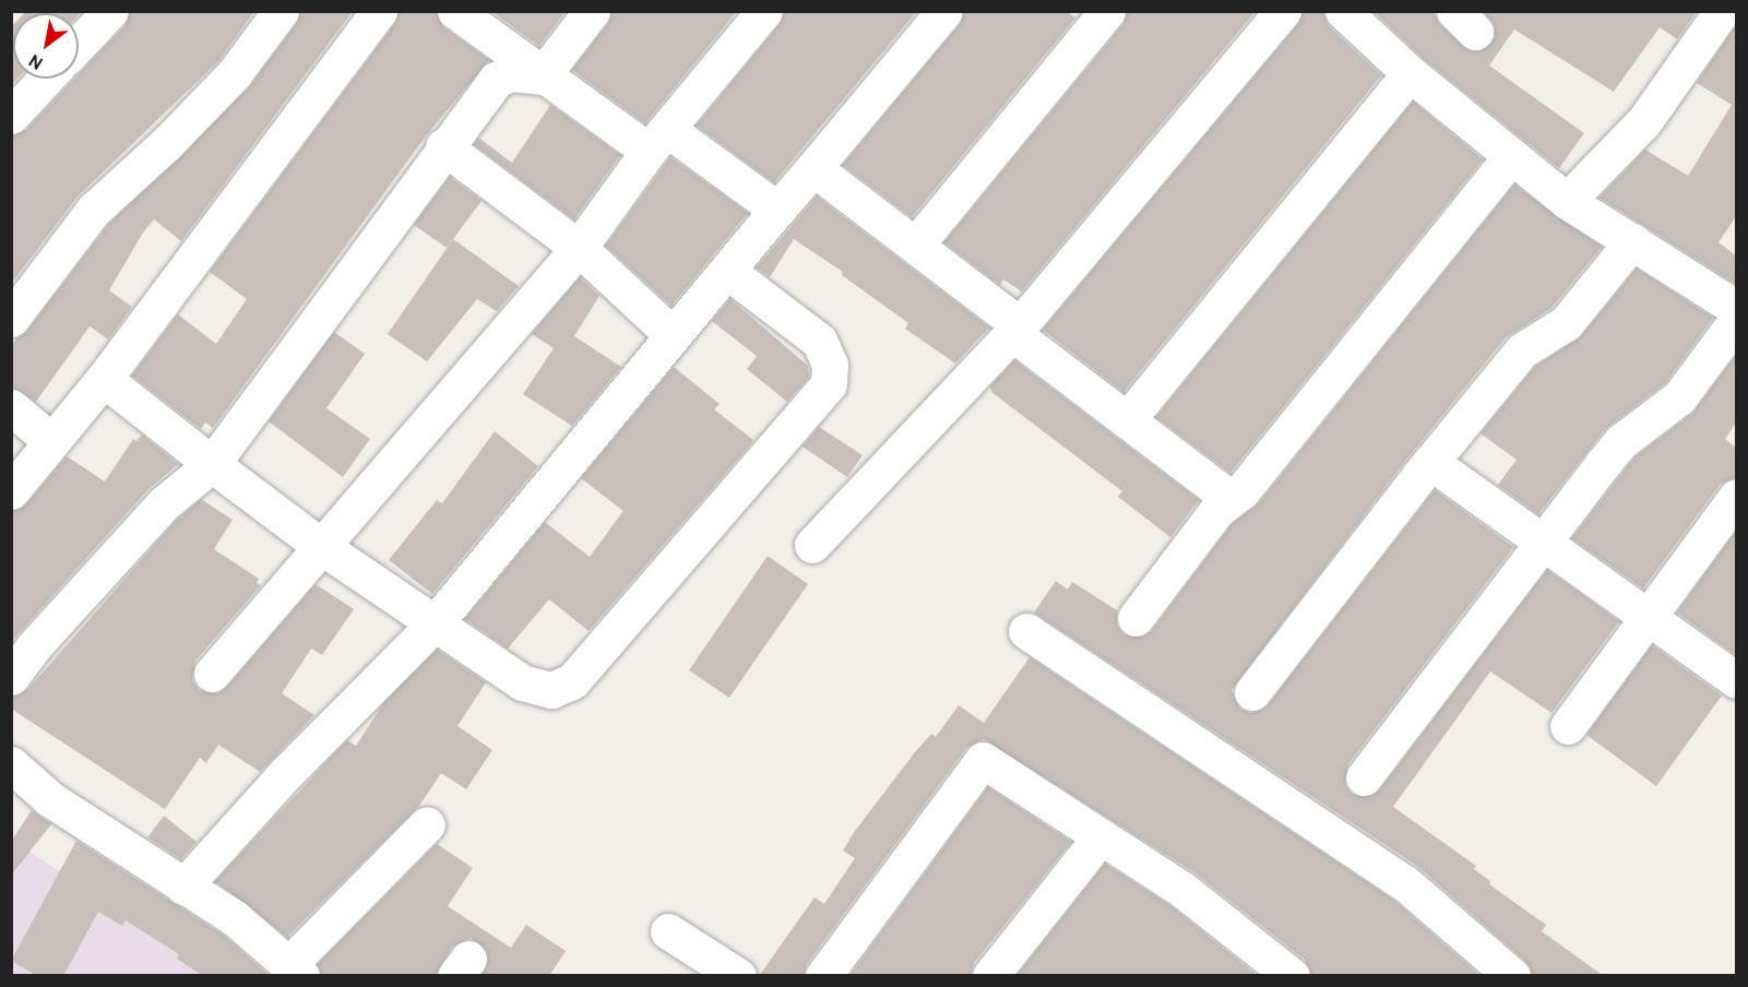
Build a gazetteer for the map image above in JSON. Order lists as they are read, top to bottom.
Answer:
{
  "north": "bottom left"
}
